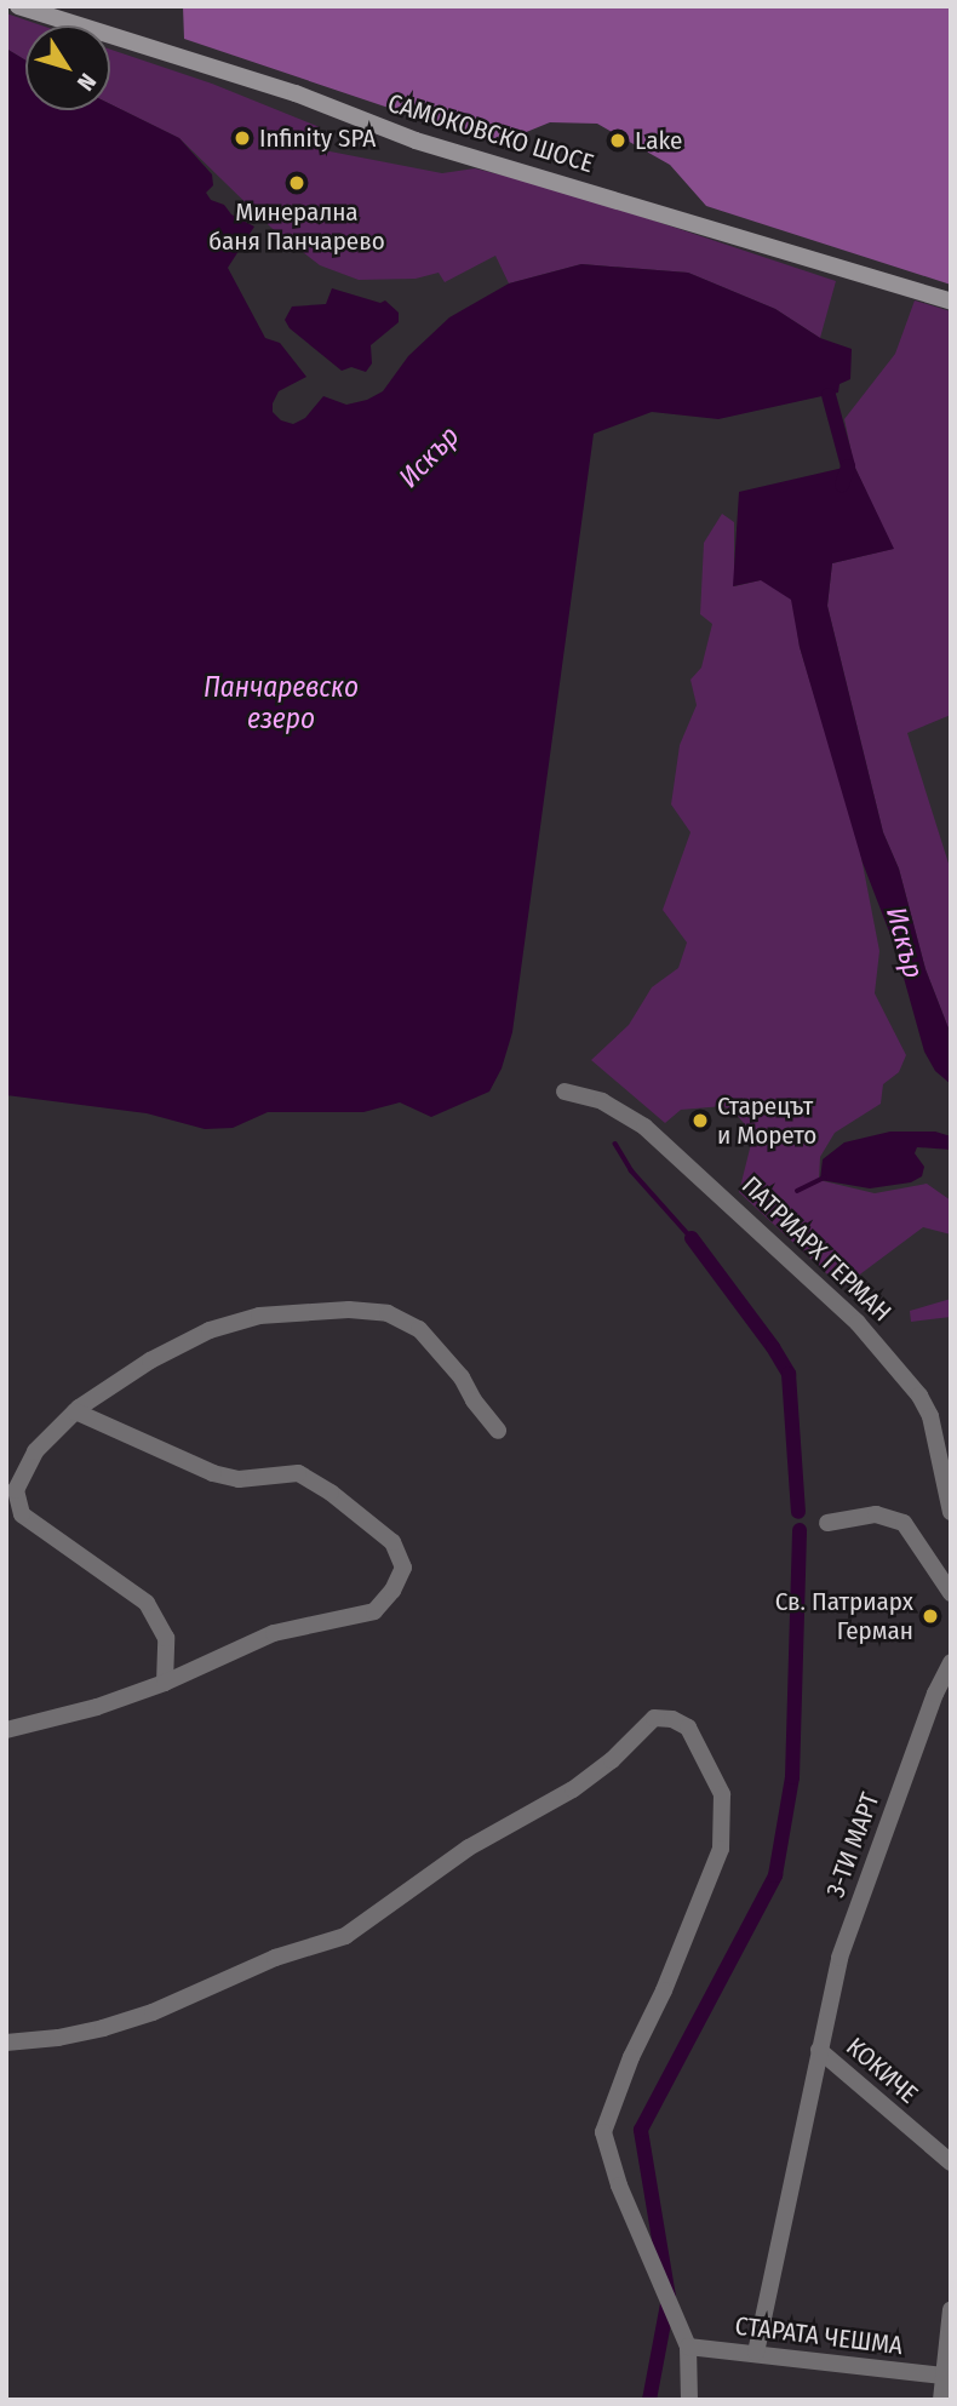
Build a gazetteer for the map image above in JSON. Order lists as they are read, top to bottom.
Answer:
{
  "streets": {
    "main road": ["САМОКОВСКО ШОСЕ"],
    "street": [
      "ПАТРИАРХ ГЕРМАН",
      "3-ТИ МАРТ",
      "КОКИЧЕ",
      "СТАРАТА ЧЕШМА"
    ]
  },
  "crossings": [
    ["3-ТИ МАРТ", "КОКИЧЕ"],
    ["3-ТИ МАРТ", "СТАРАТА ЧЕШМА"]
  ],
  "water": ["Искър", "Панчаревско езеро"],
  "places": [
    "Infinity SPA",
    "Lake",
    "Минерална баня Панчарево",
    "Старецът и Морето",
    "Св. Патриарх Герман"
  ],
  "north": "bottom right"
}
